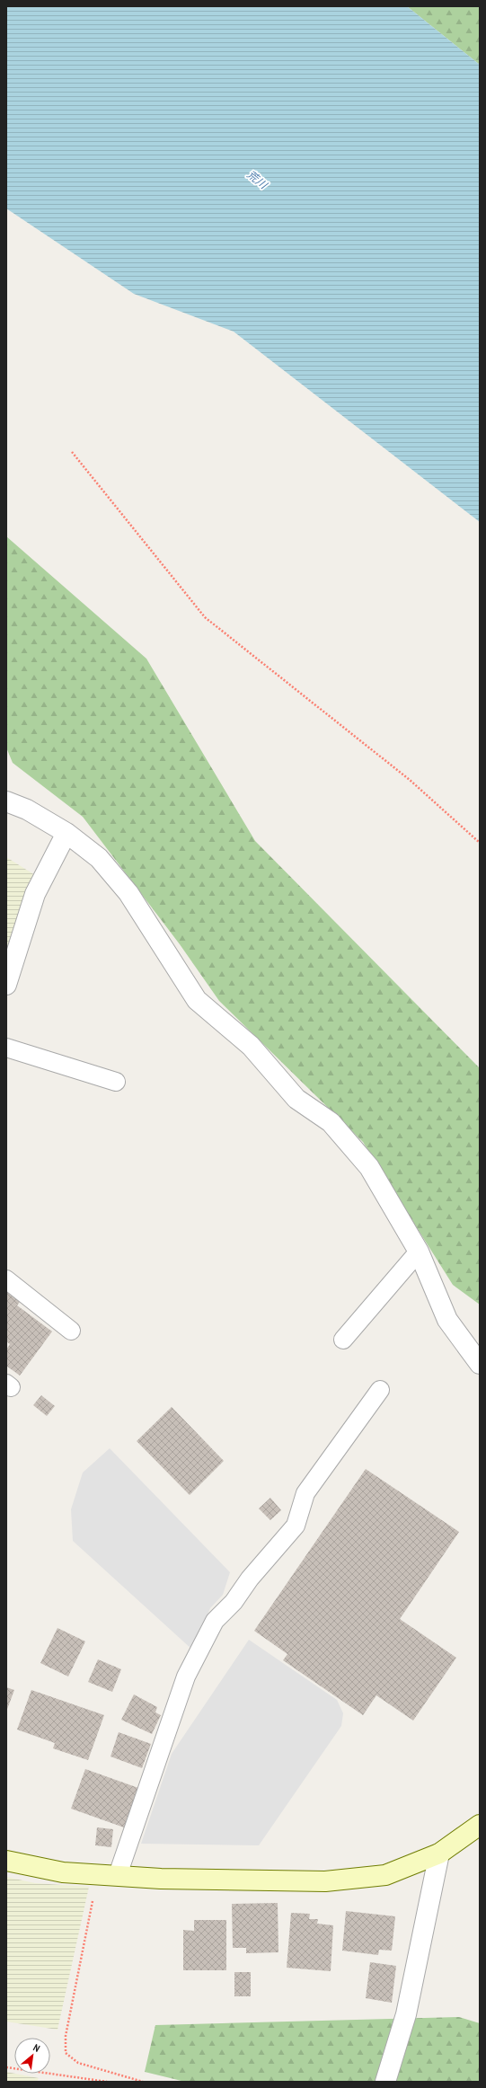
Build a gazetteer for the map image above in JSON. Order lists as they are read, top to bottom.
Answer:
{
  "water": ["荒川"],
  "north": "top right"
}
